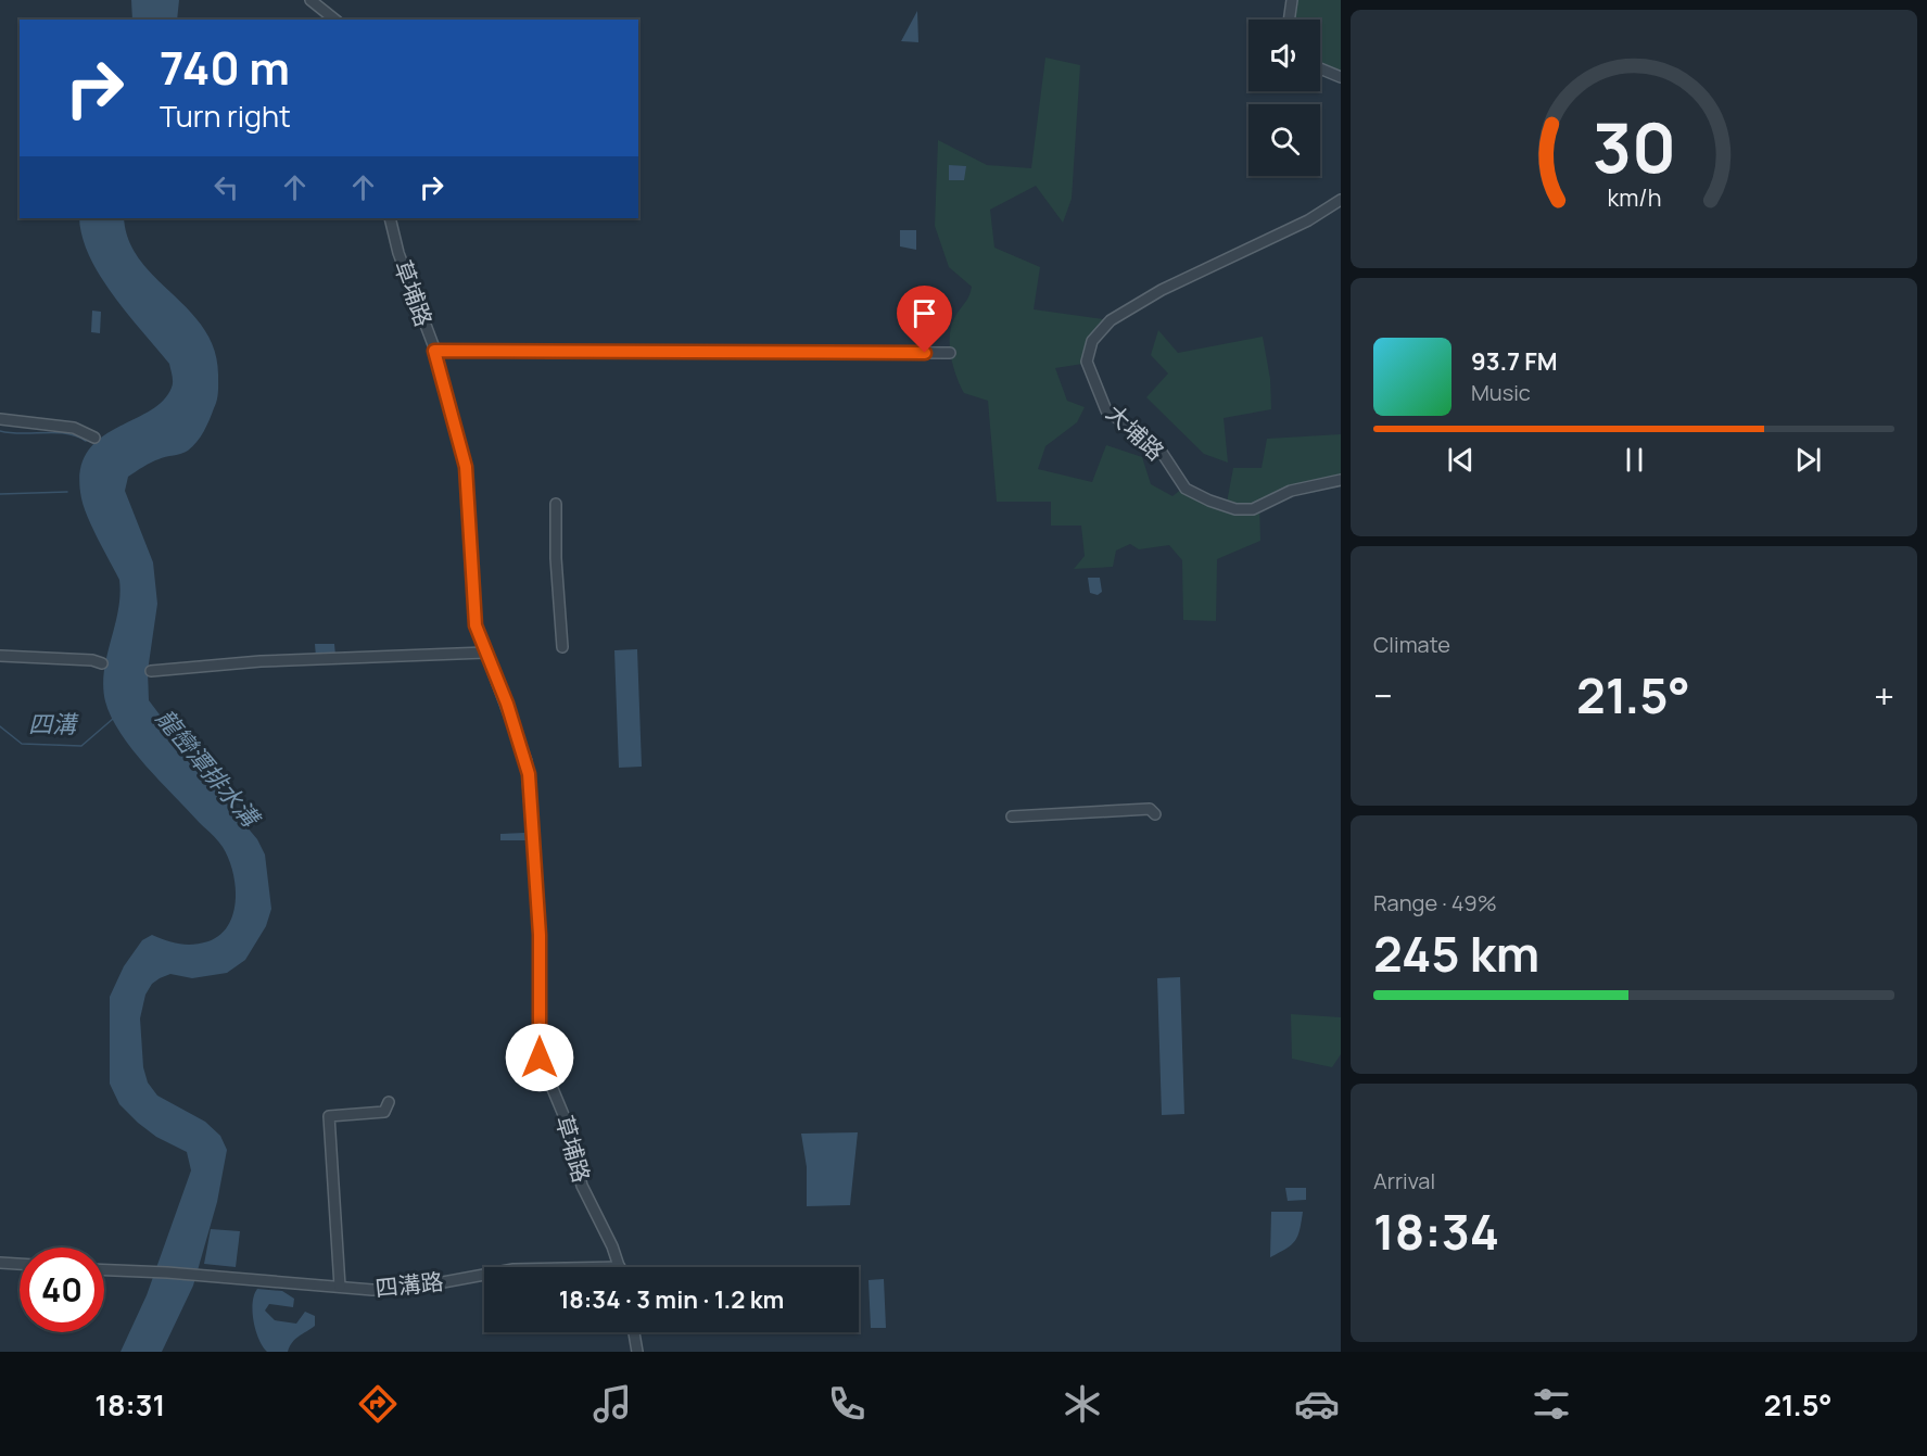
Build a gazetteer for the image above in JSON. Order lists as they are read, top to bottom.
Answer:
{
  "streets": {
    "street": ["草埔路", "大埔路", "四溝路"]
  },
  "water": ["四溝", "龍巒潭排水溝"],
  "page": {
    "turn": ["740 m", "Turn right"],
    "song": ["93.7 FM", "Music"],
    "tile": [
      "Climate",
      ["Range · 49%", "245 km"],
      ["Arrival", "18:34"]
    ],
    "heat": ["−", "21.5°", "+"],
    "limit": "40",
    "trip": "18:34 · 3 min · 1.2 km",
    "tabs": ["18:31", "21.5°"],
    "gauge": ["30", "km/h"]
  }
}
